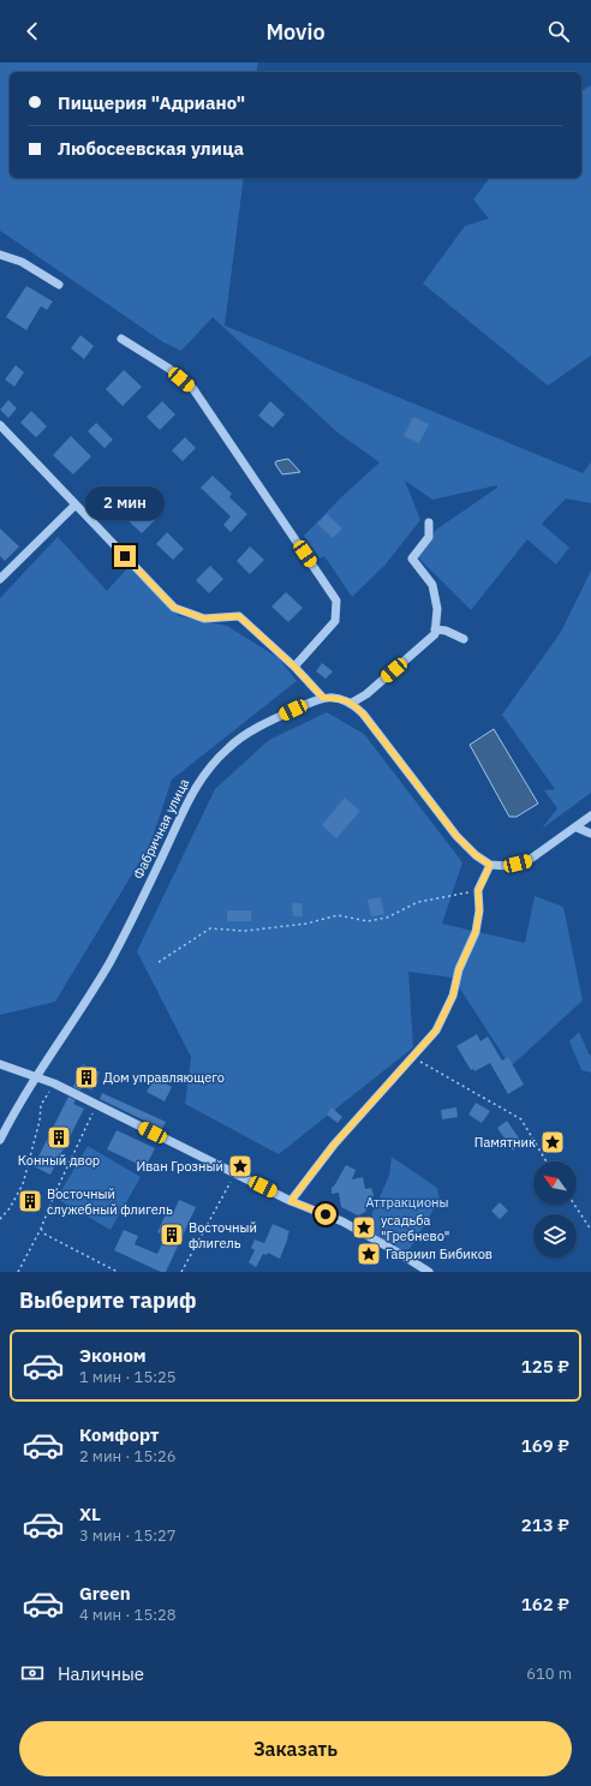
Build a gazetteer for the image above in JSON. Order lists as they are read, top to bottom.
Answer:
{
  "streets": {
    "street": ["Фабричная улица"]
  },
  "parks": ["Аттракционы"],
  "places": {
    "building": [
      "Дом управляющего",
      "Конный двор",
      "Восточный служебный флигель",
      "Восточный флигель"
    ],
    "place": [
      "Памятник",
      "Иван Грозный",
      "усадьба \"Гребнево\"",
      "Гавриил Бибиков"
    ]
  },
  "north": "top left",
  "page": {
    "header": "Movio",
    "banner": ["Пиццерия \"Адриано\"", "Любосеевская улица"],
    "bubble": "2 мин",
    "heading": "Выберите тариф",
    "list": [
      {
        "name": "Эконом",
        "note": "1 мин · 15:25",
        "value": "125 ₽"
      },
      {
        "name": "Комфорт",
        "note": "2 мин · 15:26",
        "value": "169 ₽"
      },
      {
        "name": "XL",
        "note": "3 мин · 15:27",
        "value": "213 ₽"
      },
      {
        "name": "Green",
        "note": "4 мин · 15:28",
        "value": "162 ₽"
      }
    ],
    "pay": ["Наличные", "610 m"],
    "buttons": "Заказать"
  }
}
